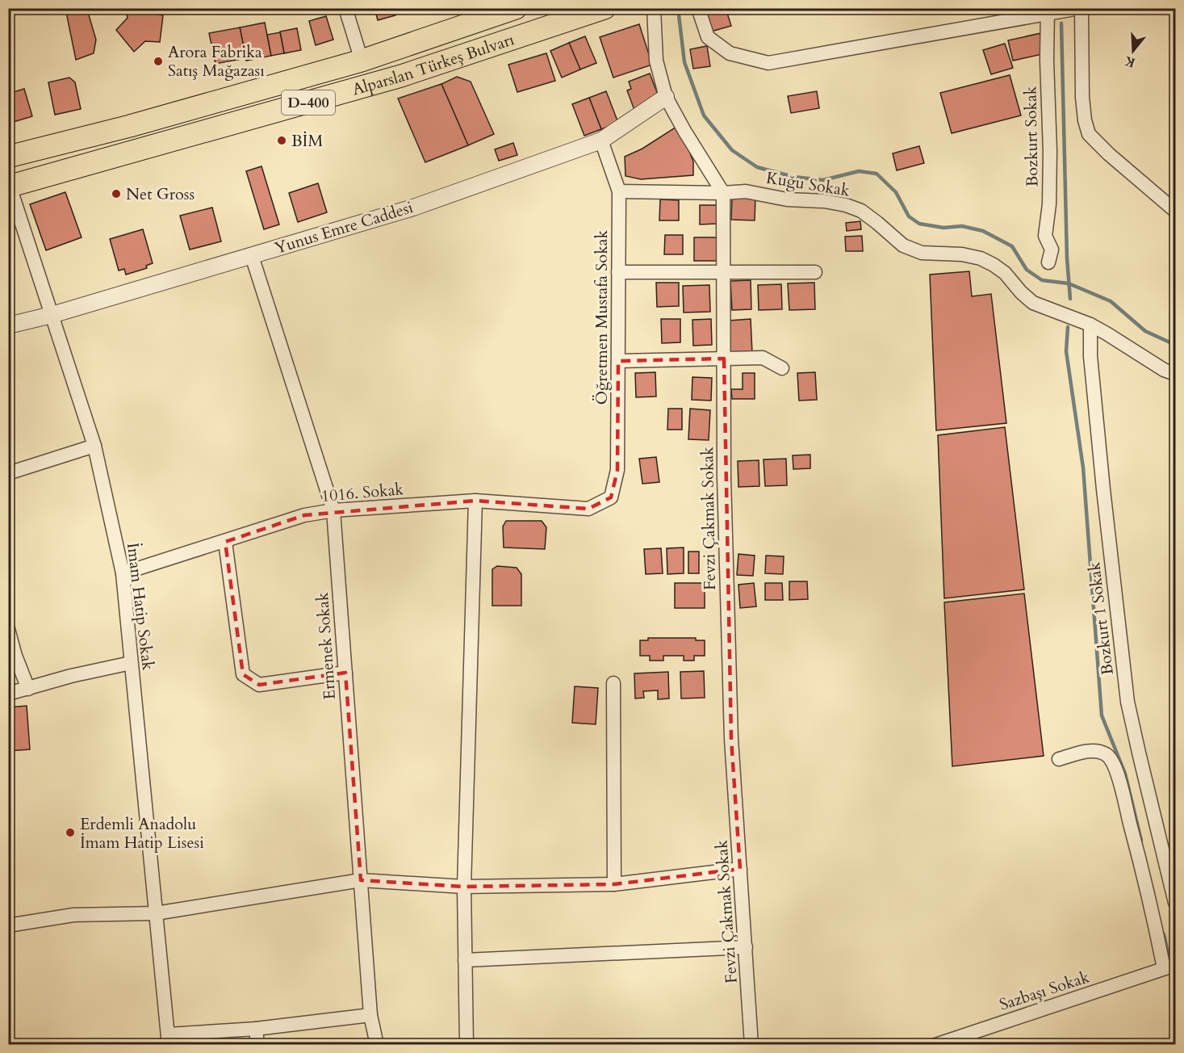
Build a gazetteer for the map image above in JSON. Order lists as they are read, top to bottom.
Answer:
{
  "streets": {
    "highway": ["Alparslan Türkeş Bulvarı", "D-400"],
    "street": [
      "Bozkurt Sokak",
      "Kuğu Sokak",
      "Yunus Emre Caddesi",
      "Öğretmen Mustafa Sokak",
      "1016. Sokak",
      "Fevzi Çakmak Sokak",
      "İmam Hatip Sokak",
      "Bozkurt 1 Sokak",
      "Ermenek Sokak",
      "Sazbaşı Sokak"
    ]
  },
  "crossings": [
    ["Alparslan Türkeş Bulvarı", "İmam Hatip Sokak"],
    ["Kuğu Sokak", "Öğretmen Mustafa Sokak"],
    ["Kuğu Sokak", "Fevzi Çakmak Sokak"],
    ["Kuğu Sokak", "Bozkurt 1 Sokak"],
    ["Yunus Emre Caddesi", "Öğretmen Mustafa Sokak"],
    ["Yunus Emre Caddesi", "İmam Hatip Sokak"],
    ["Yunus Emre Caddesi", "Ermenek Sokak"],
    ["Öğretmen Mustafa Sokak", "1016. Sokak"],
    ["1016. Sokak", "İmam Hatip Sokak"],
    ["1016. Sokak", "Ermenek Sokak"]
  ],
  "places": [
    "Arora Fabrika Satış Mağazası",
    "BİM",
    "Net Gross",
    "Erdemli Anadolu İmam Hatip Lisesi"
  ],
  "north": "bottom"
}
